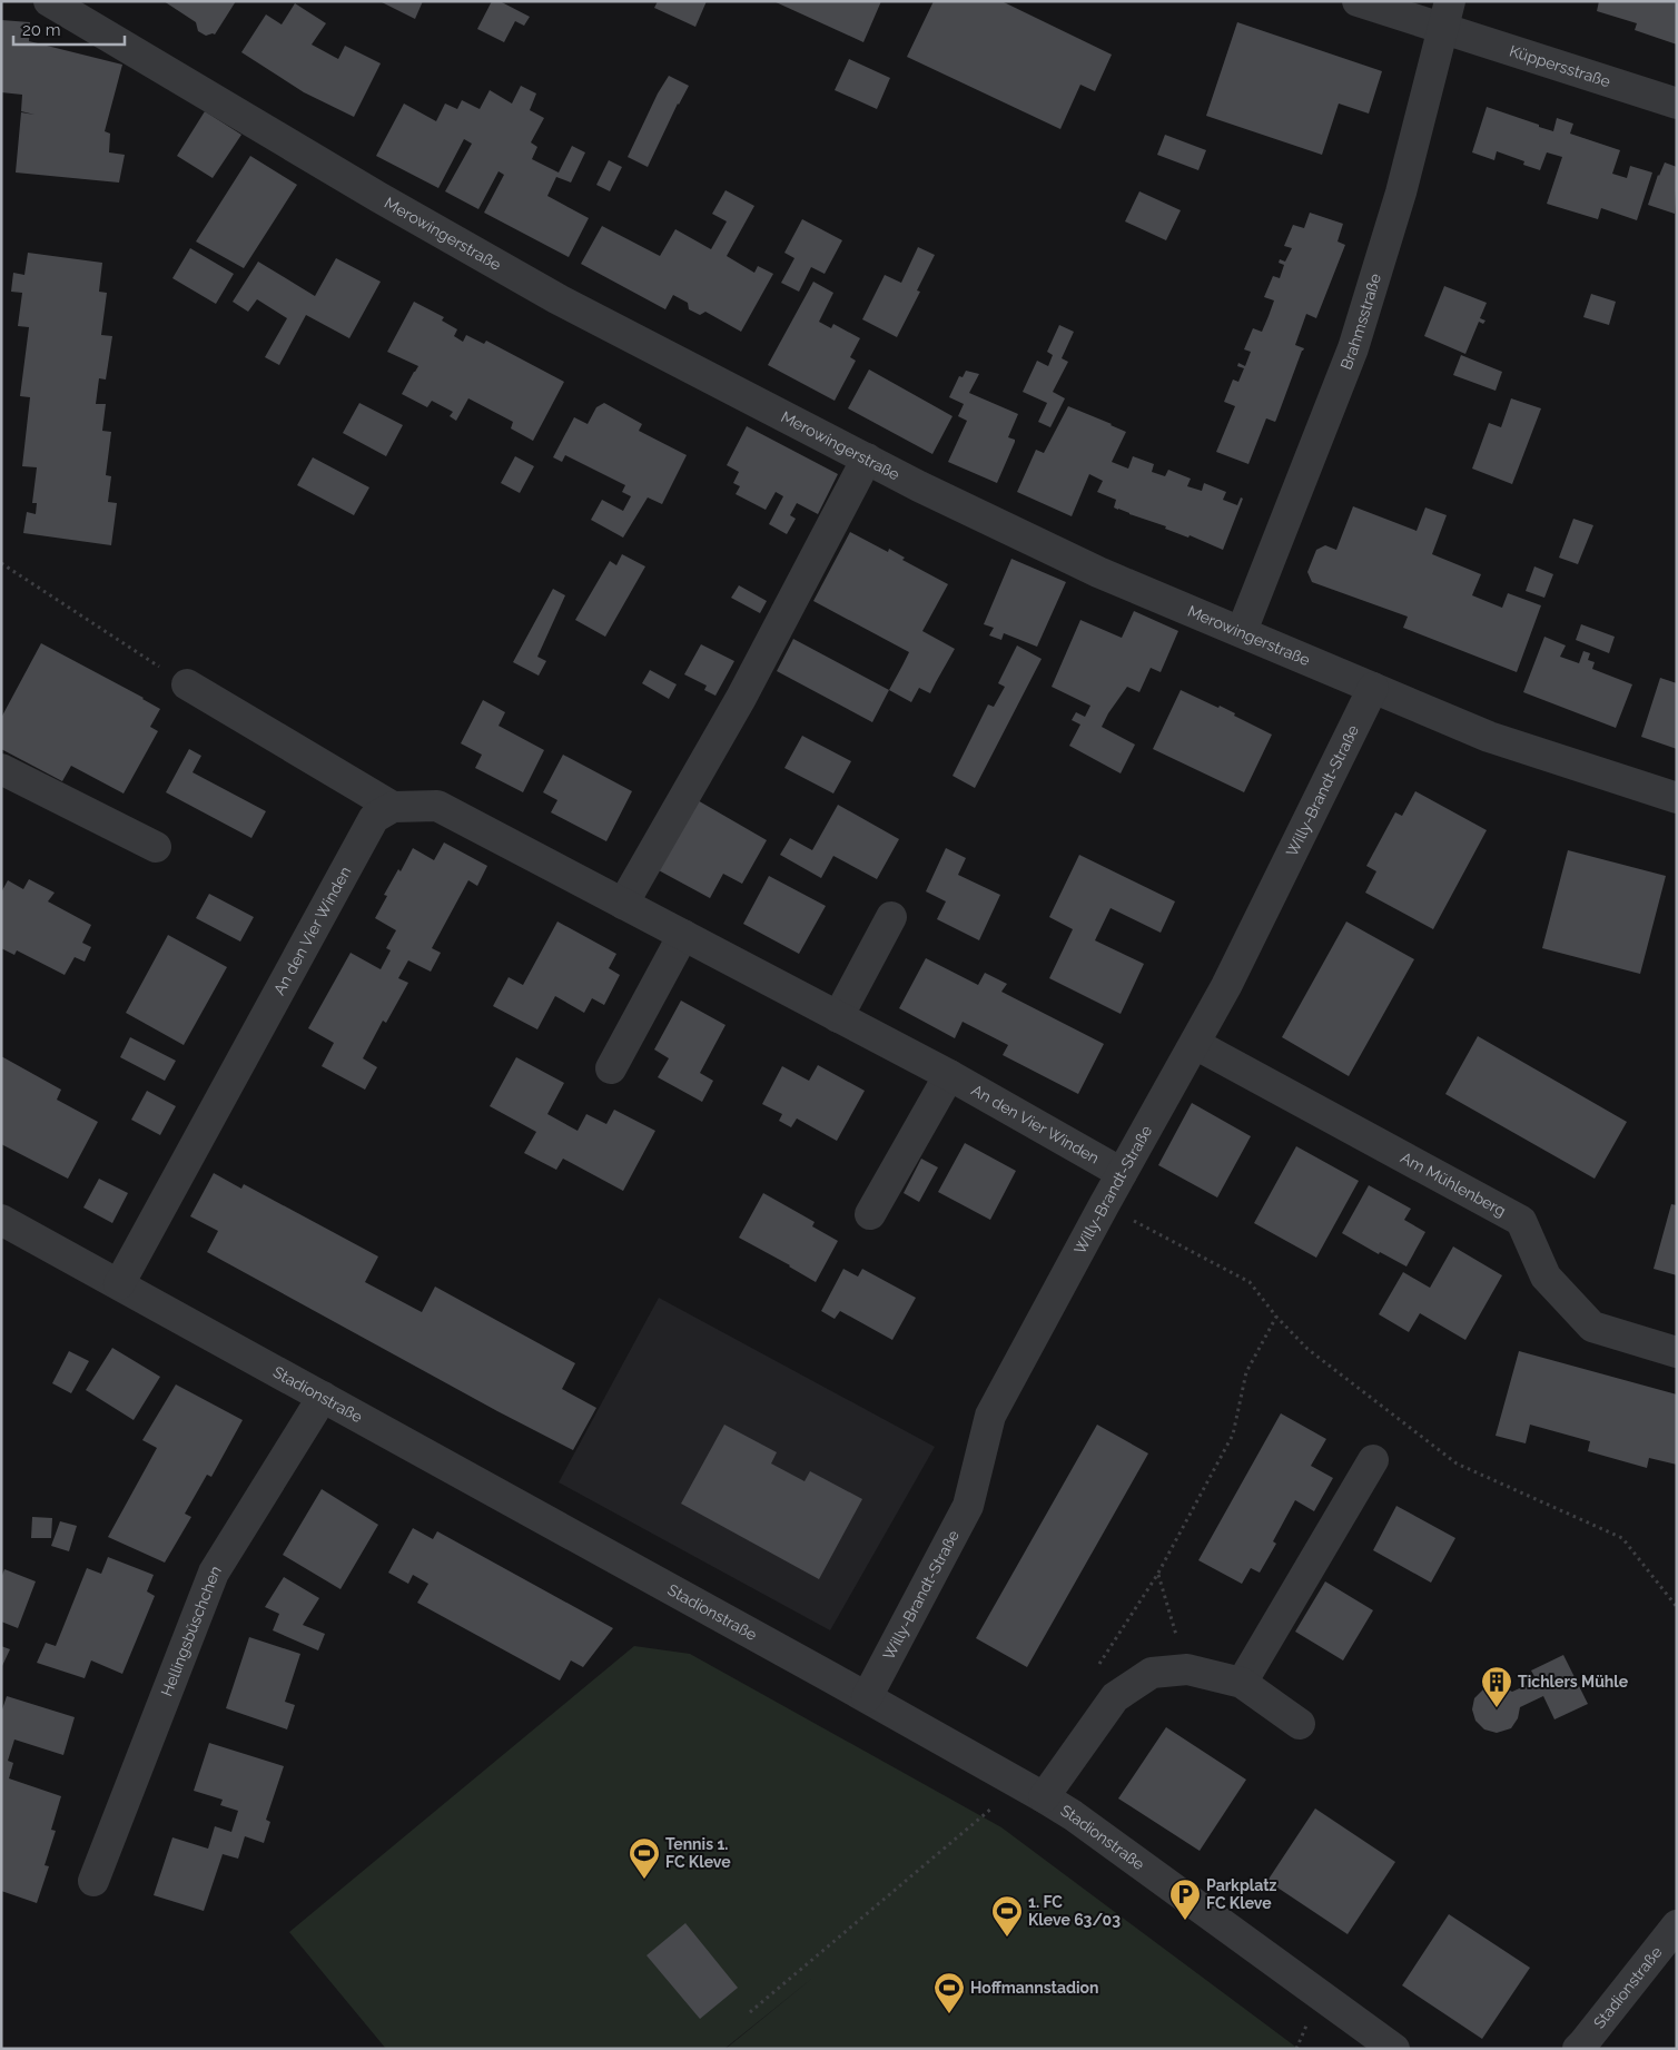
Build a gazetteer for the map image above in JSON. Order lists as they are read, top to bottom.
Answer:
{
  "streets": {
    "street": [
      "Küppersstraße",
      "Merowingerstraße",
      "Brahmsstraße",
      "Willy-Brandt-Straße",
      "An den Vier Winden",
      "Am Mühlenberg",
      "Stadionstraße",
      "Hellingsbüschchen"
    ]
  },
  "crossings": [
    ["Küppersstraße", "Brahmsstraße"],
    ["Merowingerstraße", "Brahmsstraße"],
    ["Merowingerstraße", "Willy-Brandt-Straße"],
    ["Willy-Brandt-Straße", "An den Vier Winden"],
    ["Willy-Brandt-Straße", "Am Mühlenberg"],
    ["Willy-Brandt-Straße", "Stadionstraße"],
    ["An den Vier Winden", "Stadionstraße"],
    ["Stadionstraße", "Hellingsbüschchen"]
  ],
  "places": {
    "building": ["Tichlers Mühle"],
    "sports": ["Tennis 1. FC Kleve", "1. FC Kleve 63/03", "Hoffmannstadion"],
    "parking": ["Parkplatz FC Kleve"]
  },
  "scale_bar": "20 m"
}
